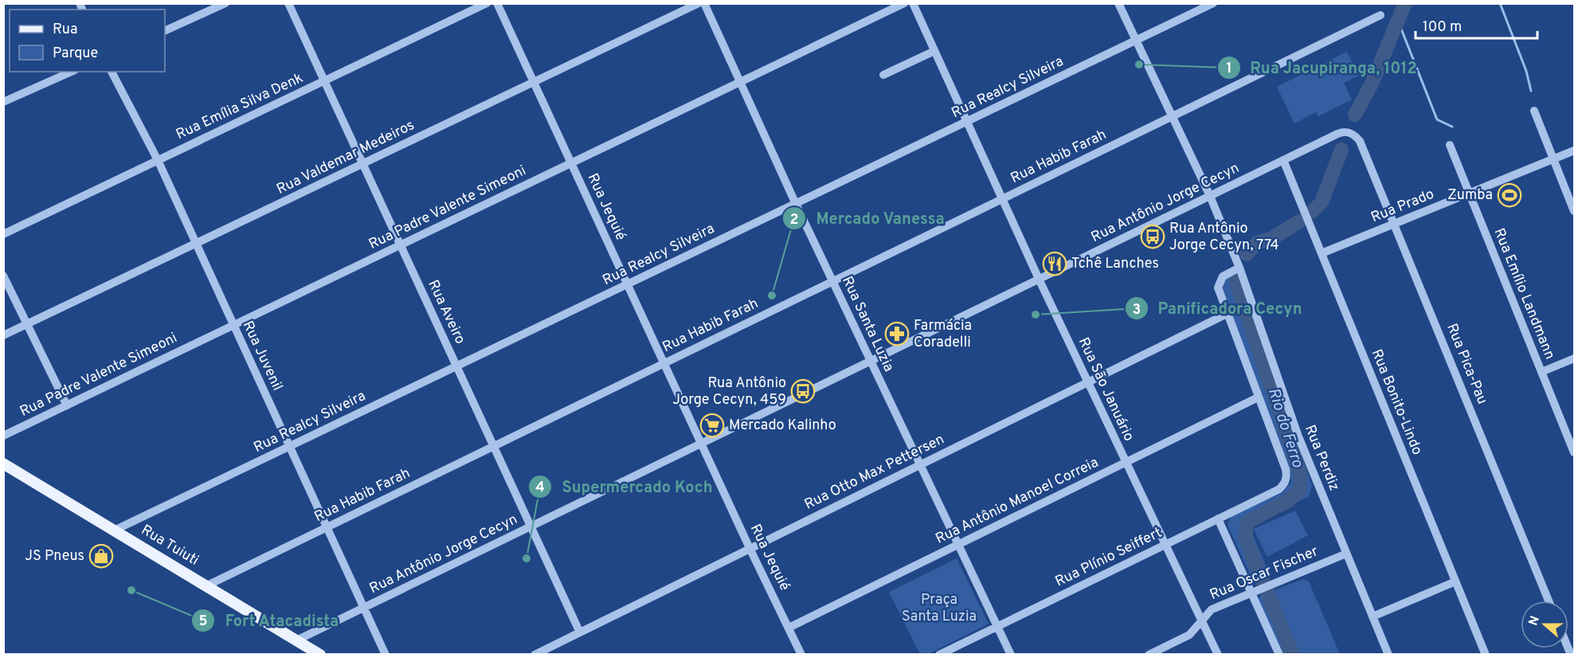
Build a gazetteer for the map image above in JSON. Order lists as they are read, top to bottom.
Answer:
{
  "streets": {
    "main road": ["Rua Tuiuti"],
    "street": [
      "Rua Realcy Silveira",
      "Rua Emília Silva Denk",
      "Rua Habib Farah",
      "Rua Valdemar Medeiros",
      "Rua Antônio Jorge Cecyn",
      "Rua Prado",
      "Rua Jequié",
      "Rua Padre Valente Simeoni",
      "Rua Emílio Landmann",
      "Rua Aveiro",
      "Rua Santa Luzia",
      "Rua Juvenil",
      "Rua Pica-Pau",
      "Rua São Januário",
      "Rua Bonito-Lindo",
      "Rua Perdiz",
      "Rua Otto Max Pettersen",
      "Rua Antônio Manoel Correia",
      "Rua Plínio Seiffert",
      "Rua Oscar Fischer"
    ]
  },
  "crossings": [
    ["Rua Realcy Silveira", "Rua Jequié"],
    ["Rua Realcy Silveira", "Rua Aveiro"],
    ["Rua Realcy Silveira", "Rua Santa Luzia"],
    ["Rua Realcy Silveira", "Rua Juvenil"],
    ["Rua Realcy Silveira", "Rua São Januário"],
    ["Rua Realcy Silveira", "Rua Perdiz"],
    ["Rua Realcy Silveira", "Rua Tuiuti"],
    ["Rua Emília Silva Denk", "Rua Aveiro"],
    ["Rua Emília Silva Denk", "Rua Juvenil"],
    ["Rua Habib Farah", "Rua Jequié"],
    ["Rua Habib Farah", "Rua Aveiro"],
    ["Rua Habib Farah", "Rua Santa Luzia"],
    ["Rua Habib Farah", "Rua Juvenil"],
    ["Rua Habib Farah", "Rua São Januário"],
    ["Rua Habib Farah", "Rua Perdiz"],
    ["Rua Habib Farah", "Rua Tuiuti"],
    ["Rua Valdemar Medeiros", "Rua Jequié"],
    ["Rua Valdemar Medeiros", "Rua Aveiro"],
    ["Rua Valdemar Medeiros", "Rua Juvenil"],
    ["Rua Antônio Jorge Cecyn", "Rua Jequié"],
    ["Rua Antônio Jorge Cecyn", "Rua Aveiro"],
    ["Rua Antônio Jorge Cecyn", "Rua Santa Luzia"],
    ["Rua Antônio Jorge Cecyn", "Rua Juvenil"],
    ["Rua Antônio Jorge Cecyn", "Rua Pica-Pau"],
    ["Rua Antônio Jorge Cecyn", "Rua São Januário"],
    ["Rua Antônio Jorge Cecyn", "Rua Bonito-Lindo"],
    ["Rua Antônio Jorge Cecyn", "Rua Perdiz"],
    ["Rua Antônio Jorge Cecyn", "Rua Tuiuti"],
    ["Rua Prado", "Rua Emílio Landmann"],
    ["Rua Prado", "Rua Pica-Pau"],
    ["Rua Prado", "Rua Bonito-Lindo"],
    ["Rua Jequié", "Rua Padre Valente Simeoni"],
    ["Rua Jequié", "Rua Otto Max Pettersen"],
    ["Rua Jequié", "Rua Antônio Manoel Correia"],
    ["Rua Padre Valente Simeoni", "Rua Aveiro"],
    ["Rua Padre Valente Simeoni", "Rua Santa Luzia"],
    ["Rua Padre Valente Simeoni", "Rua Juvenil"],
    ["Rua Aveiro", "Rua Otto Max Pettersen"],
    ["Rua Santa Luzia", "Rua Otto Max Pettersen"],
    ["Rua Santa Luzia", "Rua Antônio Manoel Correia"],
    ["Rua Santa Luzia", "Rua Plínio Seiffert"],
    ["Rua São Januário", "Rua Otto Max Pettersen"],
    ["Rua São Januário", "Rua Antônio Manoel Correia"],
    ["Rua São Januário", "Rua Plínio Seiffert"],
    ["Rua São Januário", "Rua Oscar Fischer"],
    ["Rua Perdiz", "Rua Oscar Fischer"],
    ["Rua Antônio Manoel Correia", "Rua Plínio Seiffert"]
  ],
  "water": ["Rio do Ferro"],
  "parks": ["Praça Santa Luzia"],
  "places": {
    "other": [
      "Rua Jacupiranga, 1012",
      "Mercado Vanessa",
      "Panificadora Cecyn",
      "Supermercado Koch",
      "Fort Atacadista"
    ],
    "sports": ["Zumba"],
    "bus stop": ["Rua Antônio Jorge Cecyn, 774", "Rua Antônio Jorge Cecyn, 459"],
    "restaurant": ["Tchê Lanches"],
    "pharmacy": ["Farmácia Coradelli"],
    "supermarket": ["Mercado Kalinho"],
    "shop": ["JS Pneus"]
  },
  "legend": ["Rua", "Parque"],
  "scale_bar": "100 m",
  "north": "left"
}
